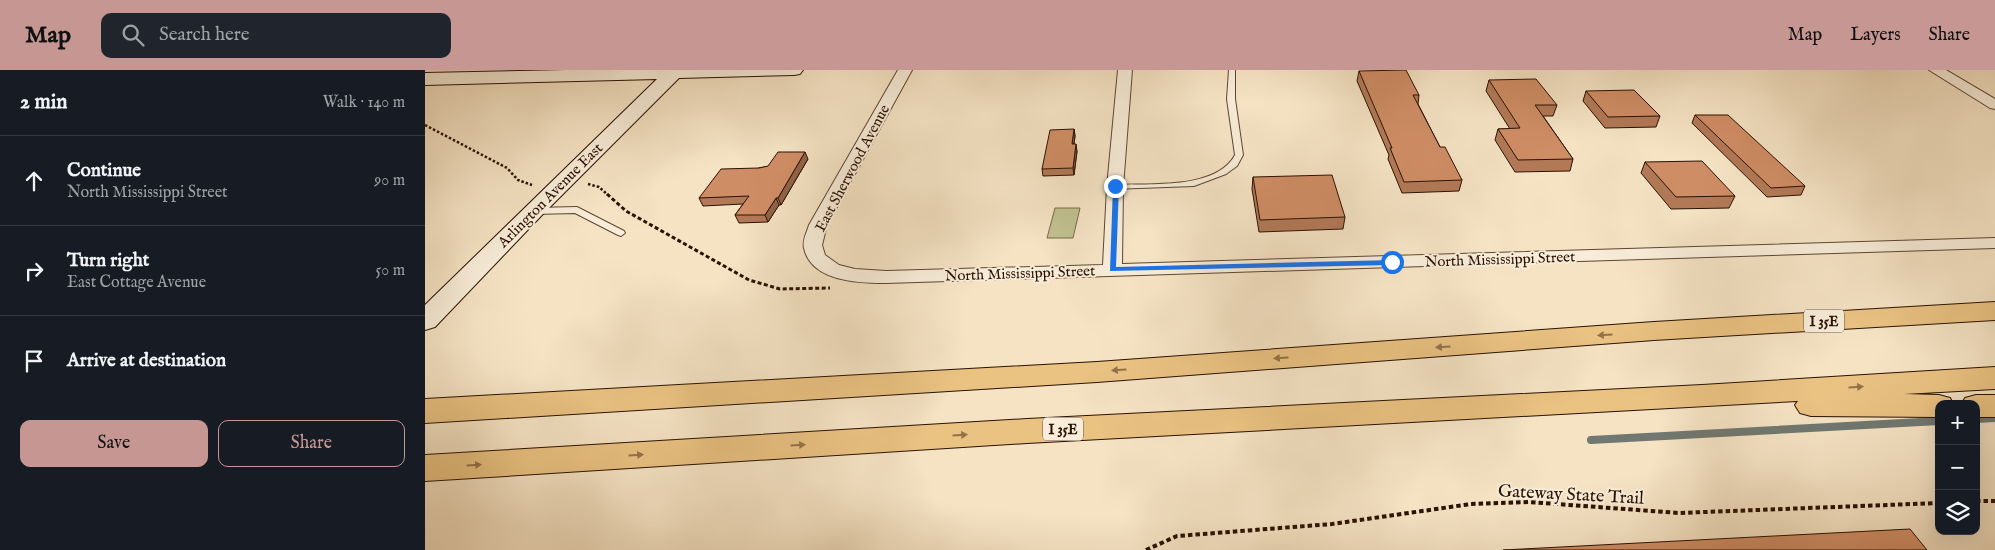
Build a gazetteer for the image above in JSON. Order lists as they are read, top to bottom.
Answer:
{
  "streets": {
    "highway": ["I 35E"],
    "street": ["East Sherwood Avenue", "Arlington Avenue East", "North Mississippi Street"],
    "path": ["Gateway State Trail"]
  },
  "crossings": [
    ["East Sherwood Avenue", "North Mississippi Street"]
  ],
  "page": {
    "header": "Map",
    "search": "Search here",
    "nav": ["Map", "Layers", "Share"],
    "heading": ["2 min", "Walk · 140 m"],
    "list": [
      ["Continue", "North Mississippi Street", "90 m"],
      ["Turn right", "East Cottage Avenue", "50 m"],
      "Arrive at destination"
    ],
    "map_buttons": ["+", "−"],
    "buttons": ["Save", "Share"]
  }
}
